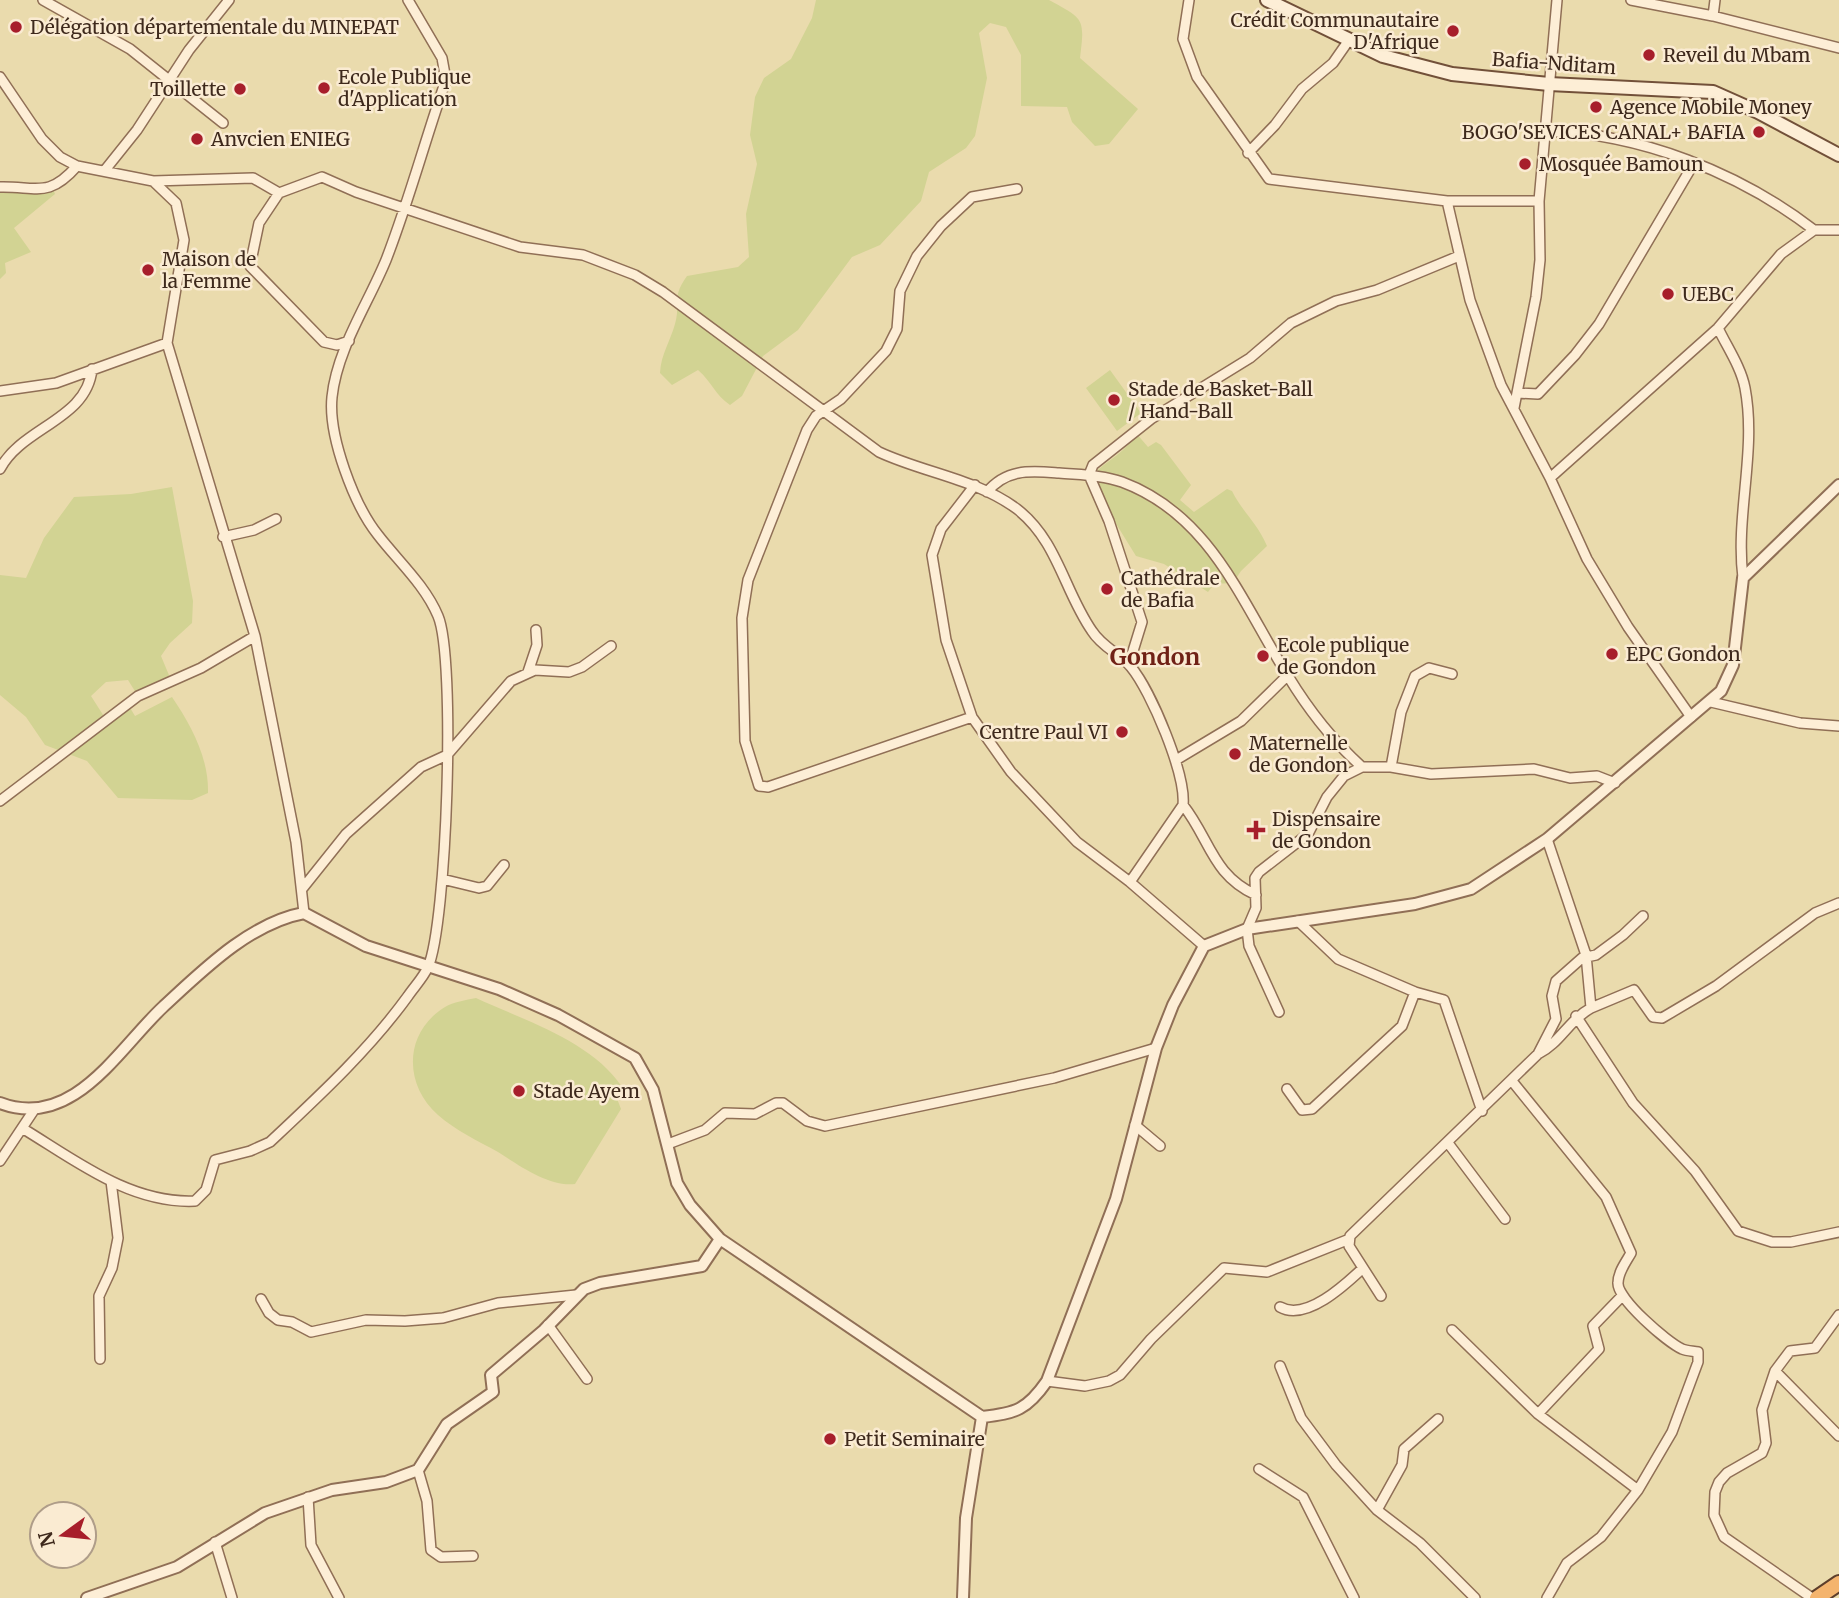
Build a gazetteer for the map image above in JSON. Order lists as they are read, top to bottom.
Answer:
{
  "streets": {
    "main road": ["Bafia-Nditam"]
  },
  "districts": ["Gondon"],
  "places": {
    "other": [
      "Délégation départementale du MINEPAT",
      "Crédit Communautaire D'Afrique",
      "Reveil du Mbam",
      "Ecole Publique d'Application",
      "Toillette",
      "Agence Mobile Money",
      "BOGO'SEVICES CANAL+ BAFIA",
      "Anvcien ENIEG",
      "Mosquée Bamoun",
      "Maison de la Femme",
      "UEBC",
      "Stade de Basket-Ball / Hand-Ball",
      "Cathédrale de Bafia",
      "EPC Gondon",
      "Ecole publique de Gondon",
      "Centre Paul VI",
      "Maternelle de Gondon",
      "Stade Ayem",
      "Petit Seminaire"
    ],
    "health": ["Dispensaire de Gondon"]
  },
  "north": "left"
}
